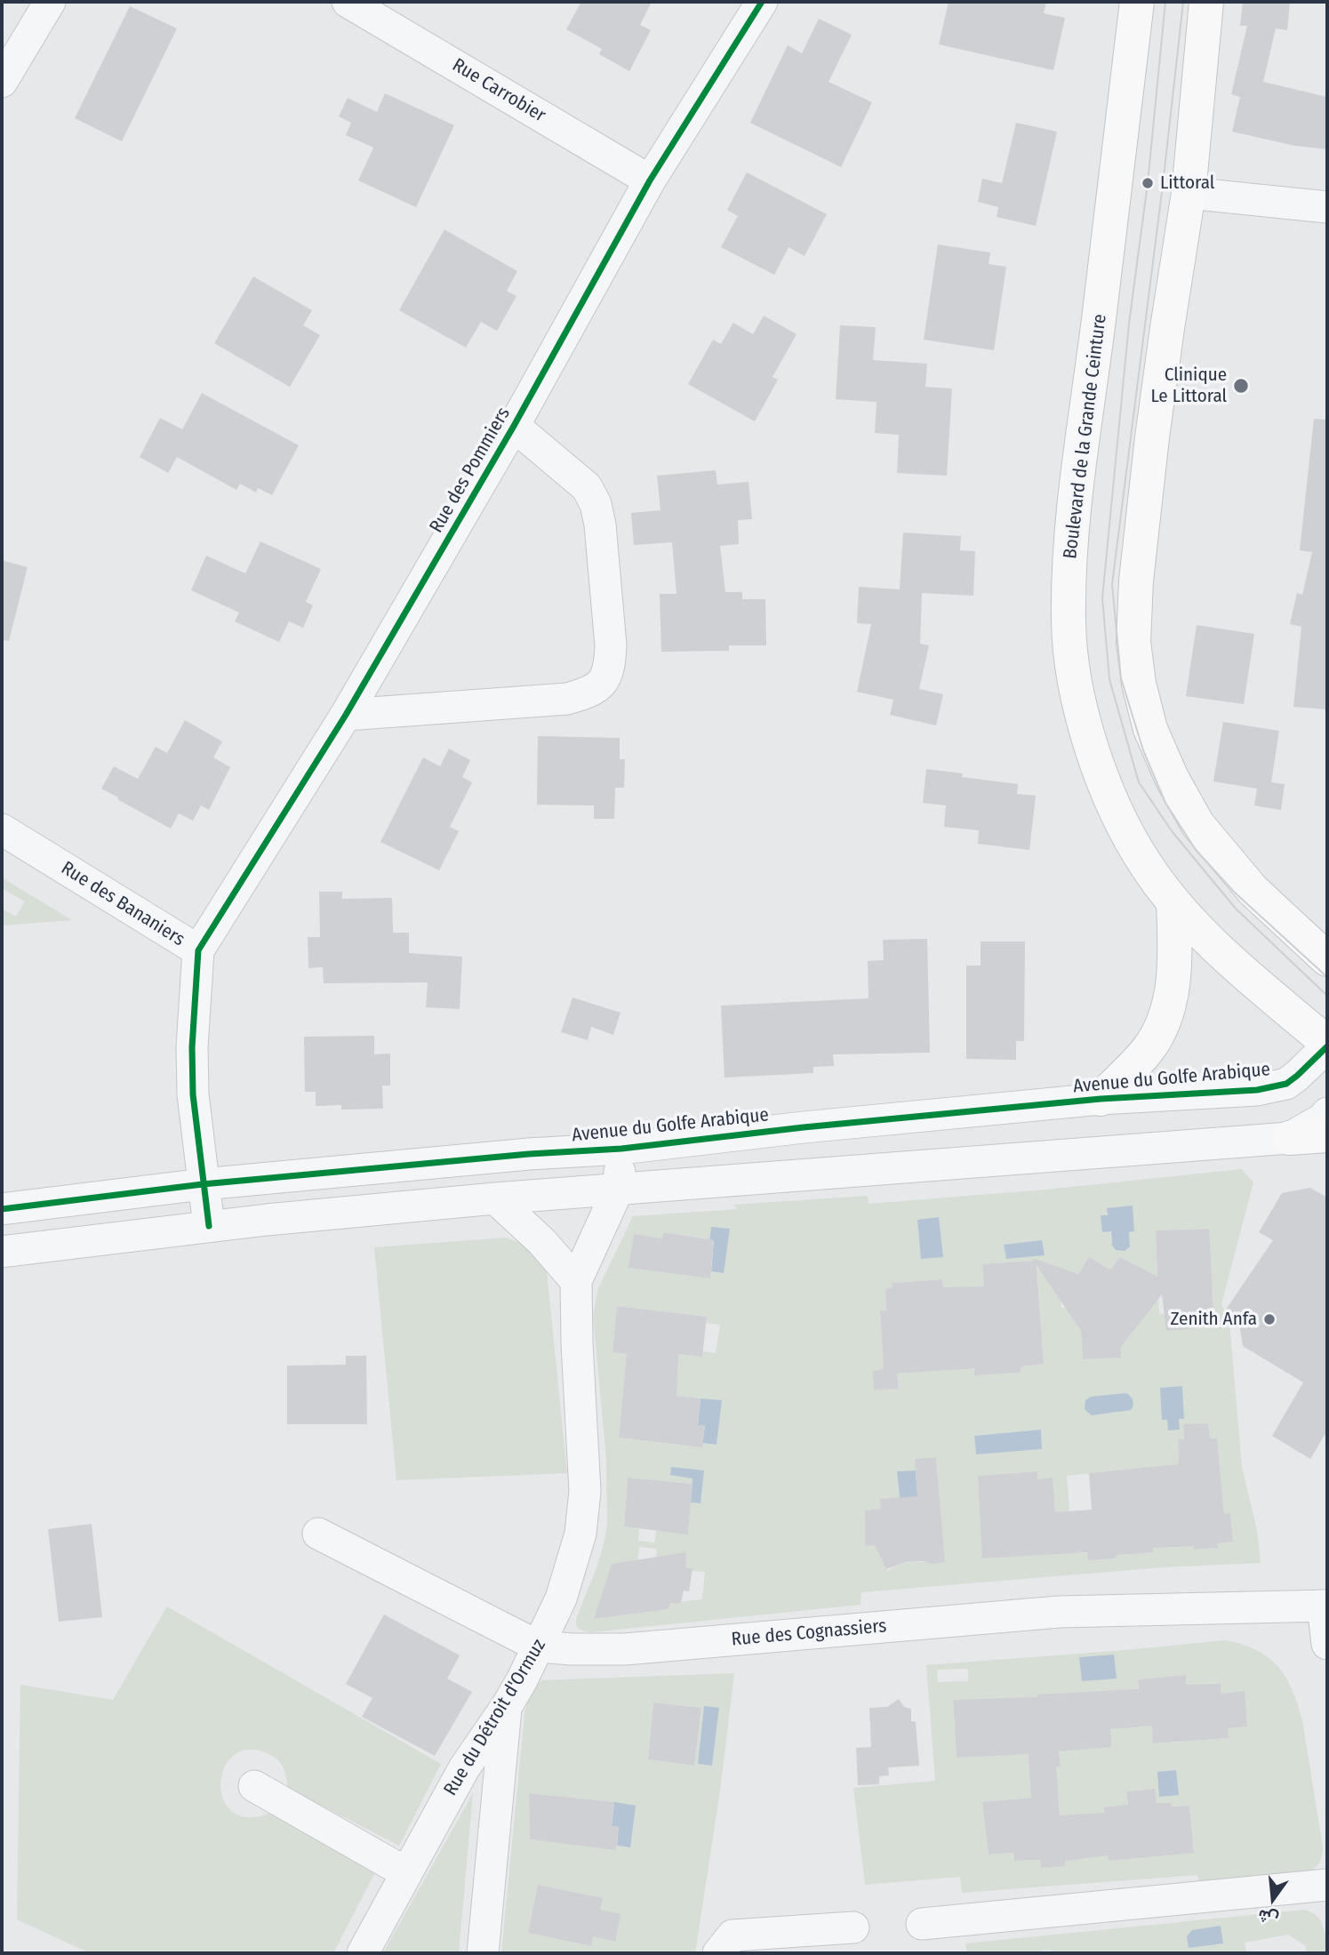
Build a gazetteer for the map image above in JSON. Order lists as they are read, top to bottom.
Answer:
{
  "streets": {
    "main road": ["Boulevard de la Grande Ceinture"],
    "street": [
      "Rue Carrobier",
      "Rue des Pommiers",
      "Rue des Bananiers",
      "Avenue du Golfe Arabique",
      "Rue des Cognassiers",
      "Rue du Détroit d'Ormuz"
    ]
  },
  "crossings": [
    ["Rue Carrobier", "Rue des Pommiers"],
    ["Boulevard de la Grande Ceinture", "Avenue du Golfe Arabique"],
    ["Rue des Pommiers", "Rue des Bananiers"],
    ["Rue des Bananiers", "Avenue du Golfe Arabique"],
    ["Avenue du Golfe Arabique", "Rue du Détroit d'Ormuz"],
    ["Rue des Cognassiers", "Rue du Détroit d'Ormuz"]
  ],
  "places": ["Littoral", "Clinique Le Littoral", "Zenith Anfa"],
  "north": "bottom"
}
